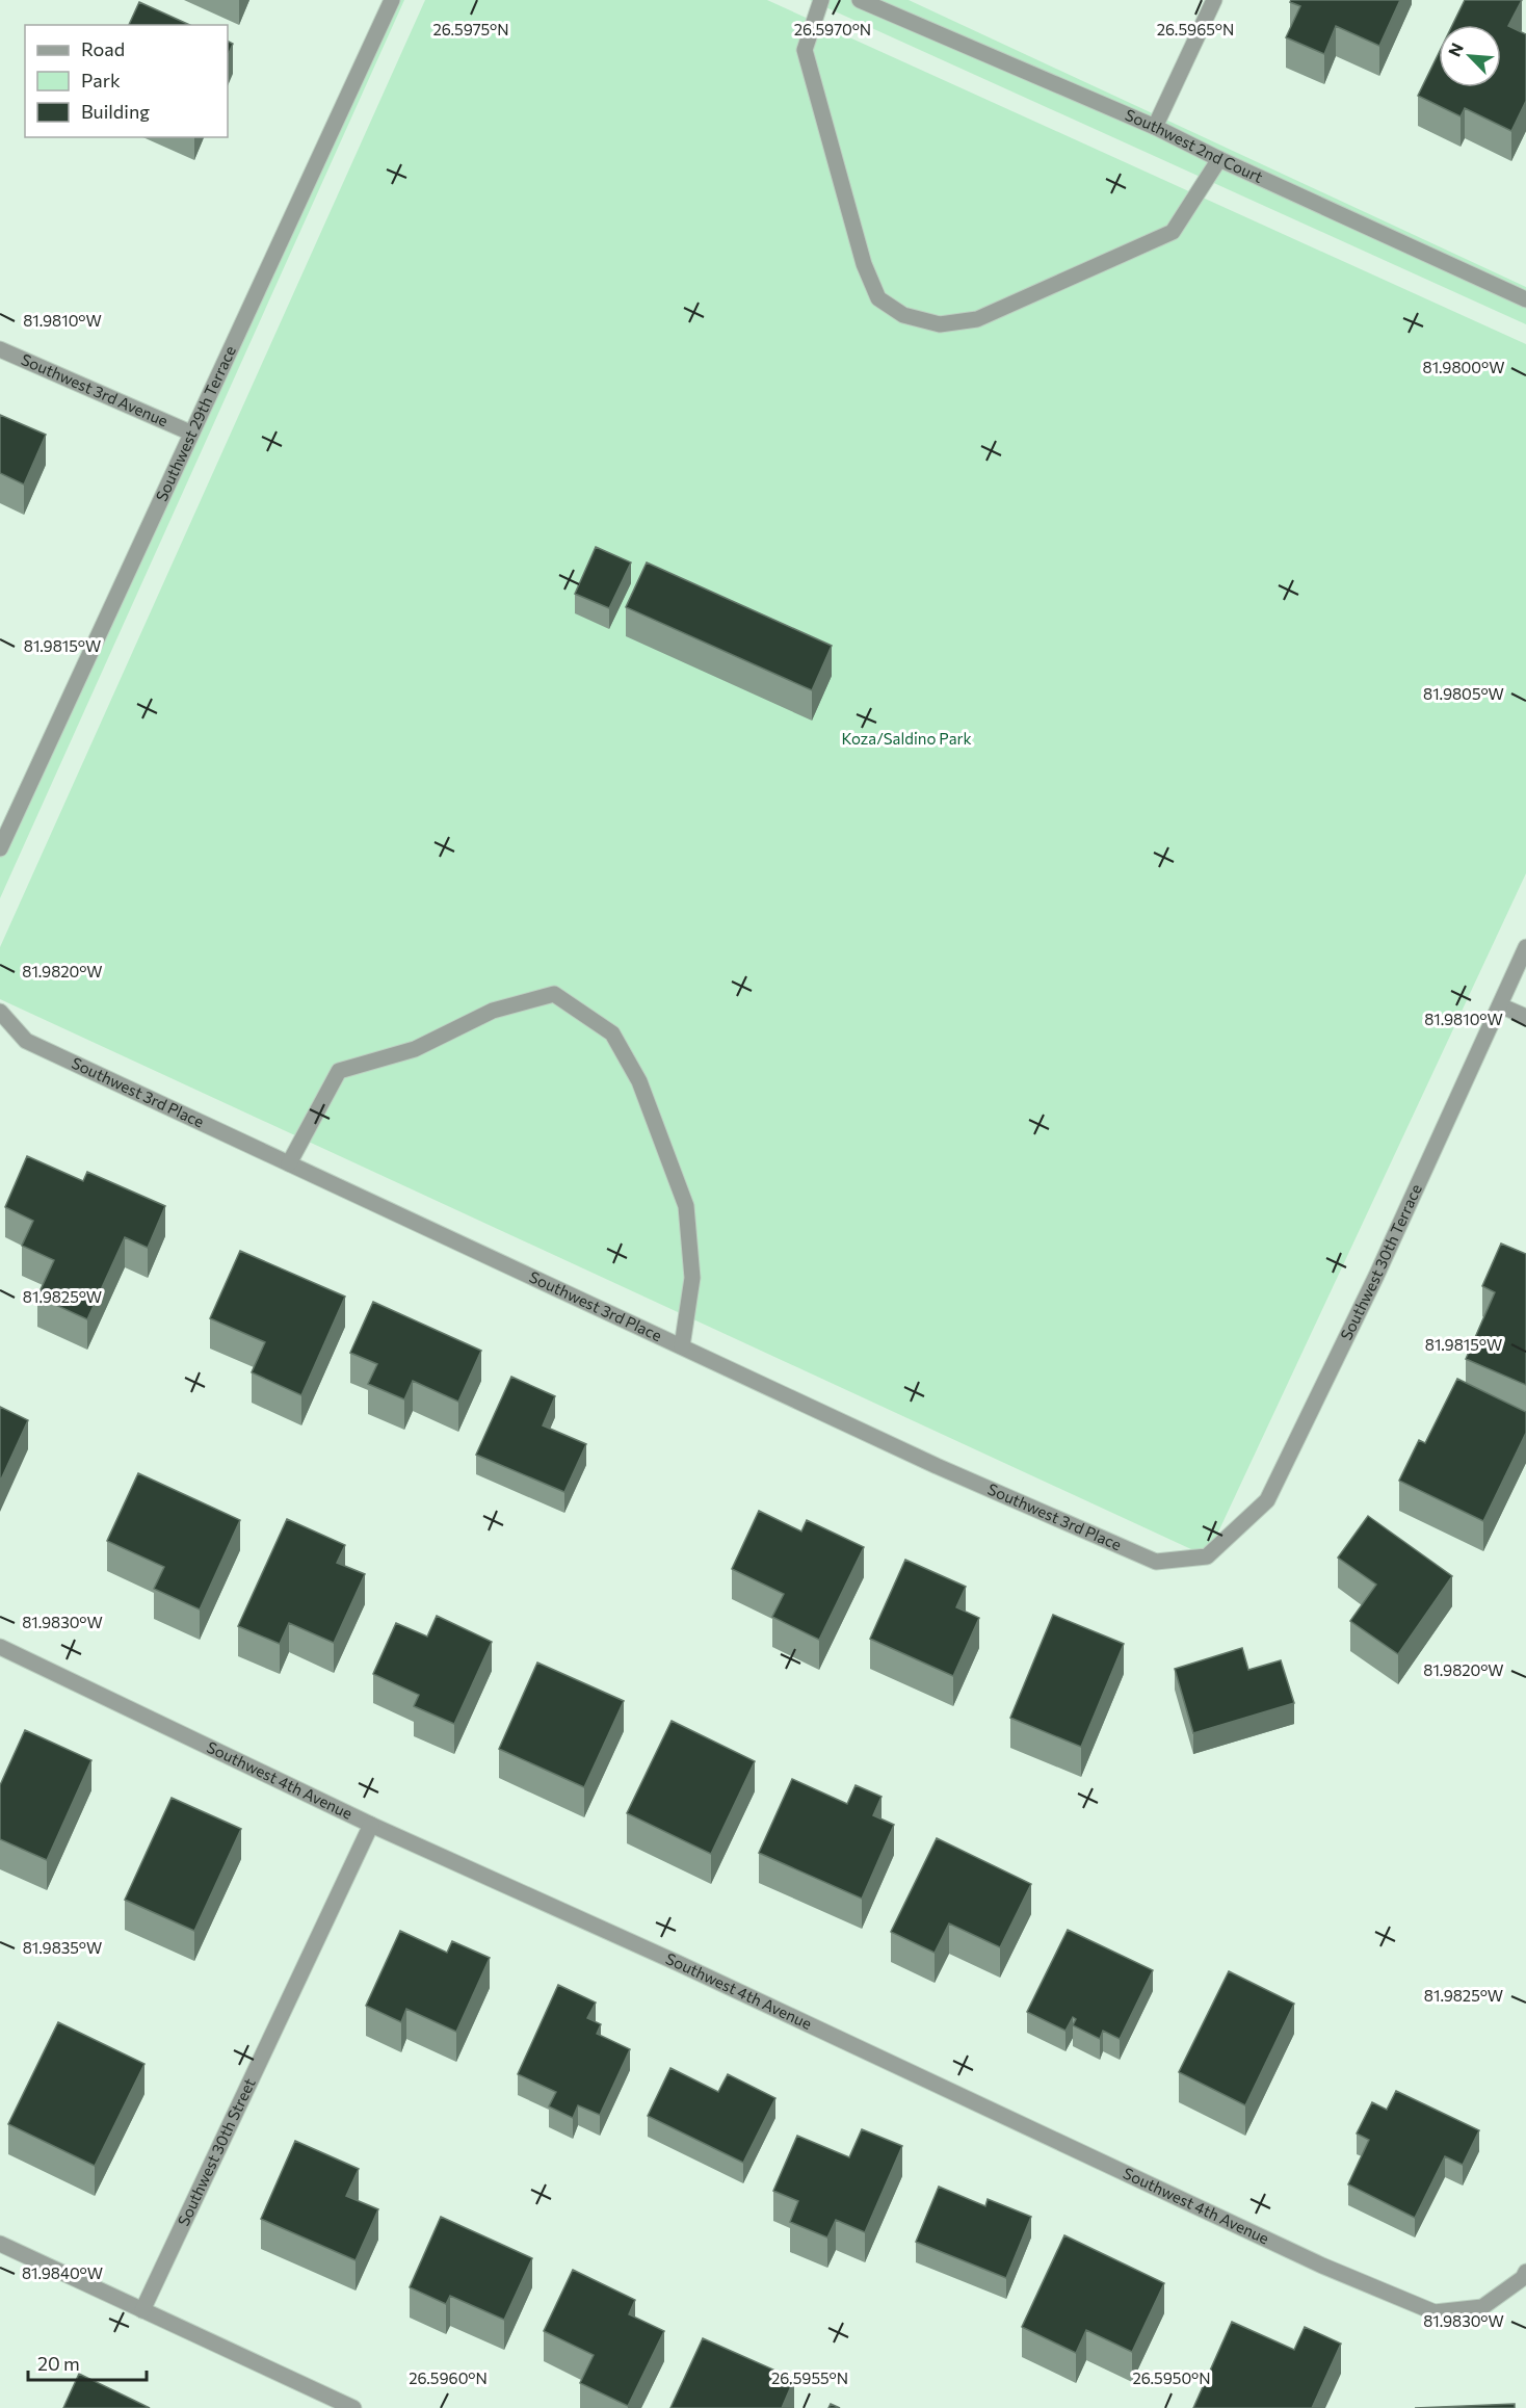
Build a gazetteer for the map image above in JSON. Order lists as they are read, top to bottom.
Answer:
{
  "streets": {
    "street": [
      "Southwest 2nd Court",
      "Southwest 3rd Avenue",
      "Southwest 29th Terrace",
      "Southwest 3rd Place",
      "Southwest 30th Terrace",
      "Southwest 4th Avenue",
      "Southwest 30th Street"
    ]
  },
  "crossings": [
    ["Southwest 3rd Avenue", "Southwest 29th Terrace"],
    ["Southwest 3rd Place", "Southwest 30th Terrace"],
    ["Southwest 4th Avenue", "Southwest 30th Street"]
  ],
  "parks": ["Koza/Saldino Park"],
  "legend": ["Road", "Park", "Building"],
  "scale_bar": "20 m",
  "north": "top left",
  "coordinates": [
    "26.5975°N",
    "26.5970°N",
    "26.5965°N",
    "81.9810°W",
    "81.9800°W",
    "81.9815°W",
    "81.9805°W",
    "81.9820°W",
    "81.9825°W",
    "81.9830°W",
    "81.9835°W",
    "81.9840°W",
    "26.5960°N",
    "26.5955°N",
    "26.5950°N"
  ]
}
